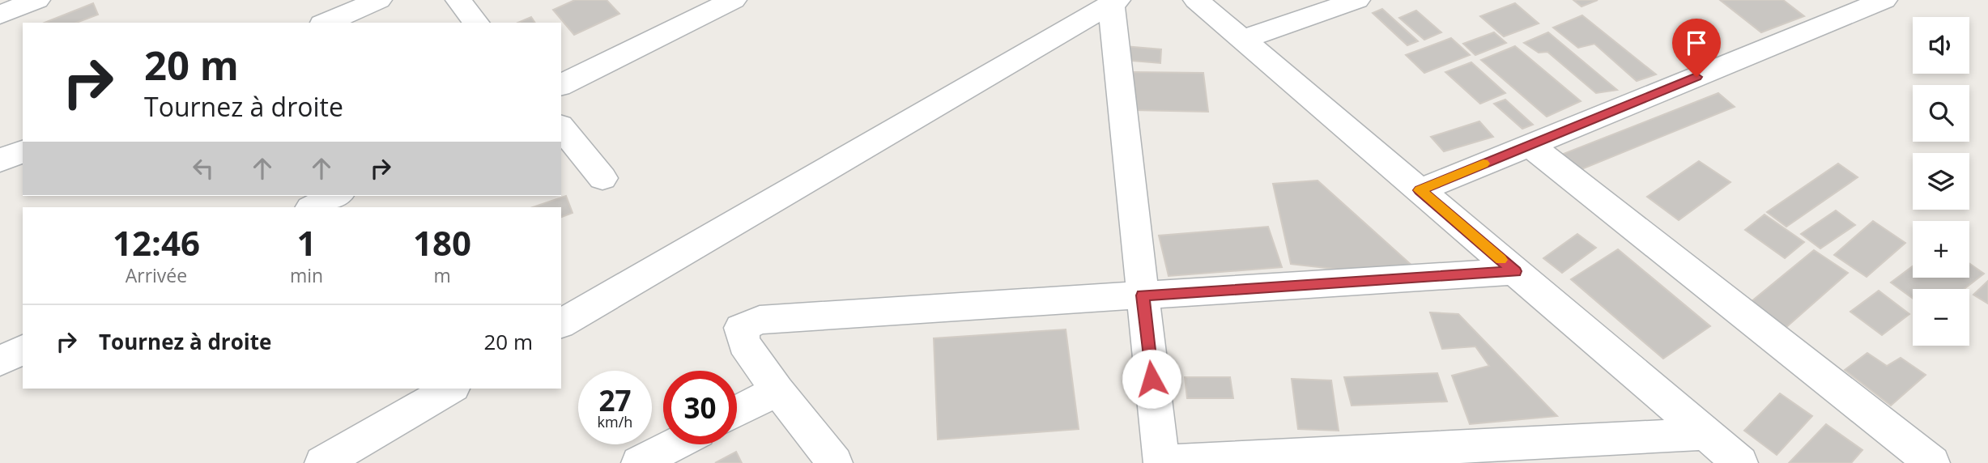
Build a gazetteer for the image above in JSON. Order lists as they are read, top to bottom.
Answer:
{
  "page": {
    "map_buttons": ["+", "−"],
    "turn": ["20 m", "Tournez à droite"],
    "eta": [
      "12:46",
      "Arrivée",
      "1",
      "min",
      "180",
      "m"
    ],
    "list": [
      {
        "name": "Tournez à droite",
        "value": "20 m"
      }
    ],
    "speed": "27 km/h",
    "limit": "30"
  }
}
